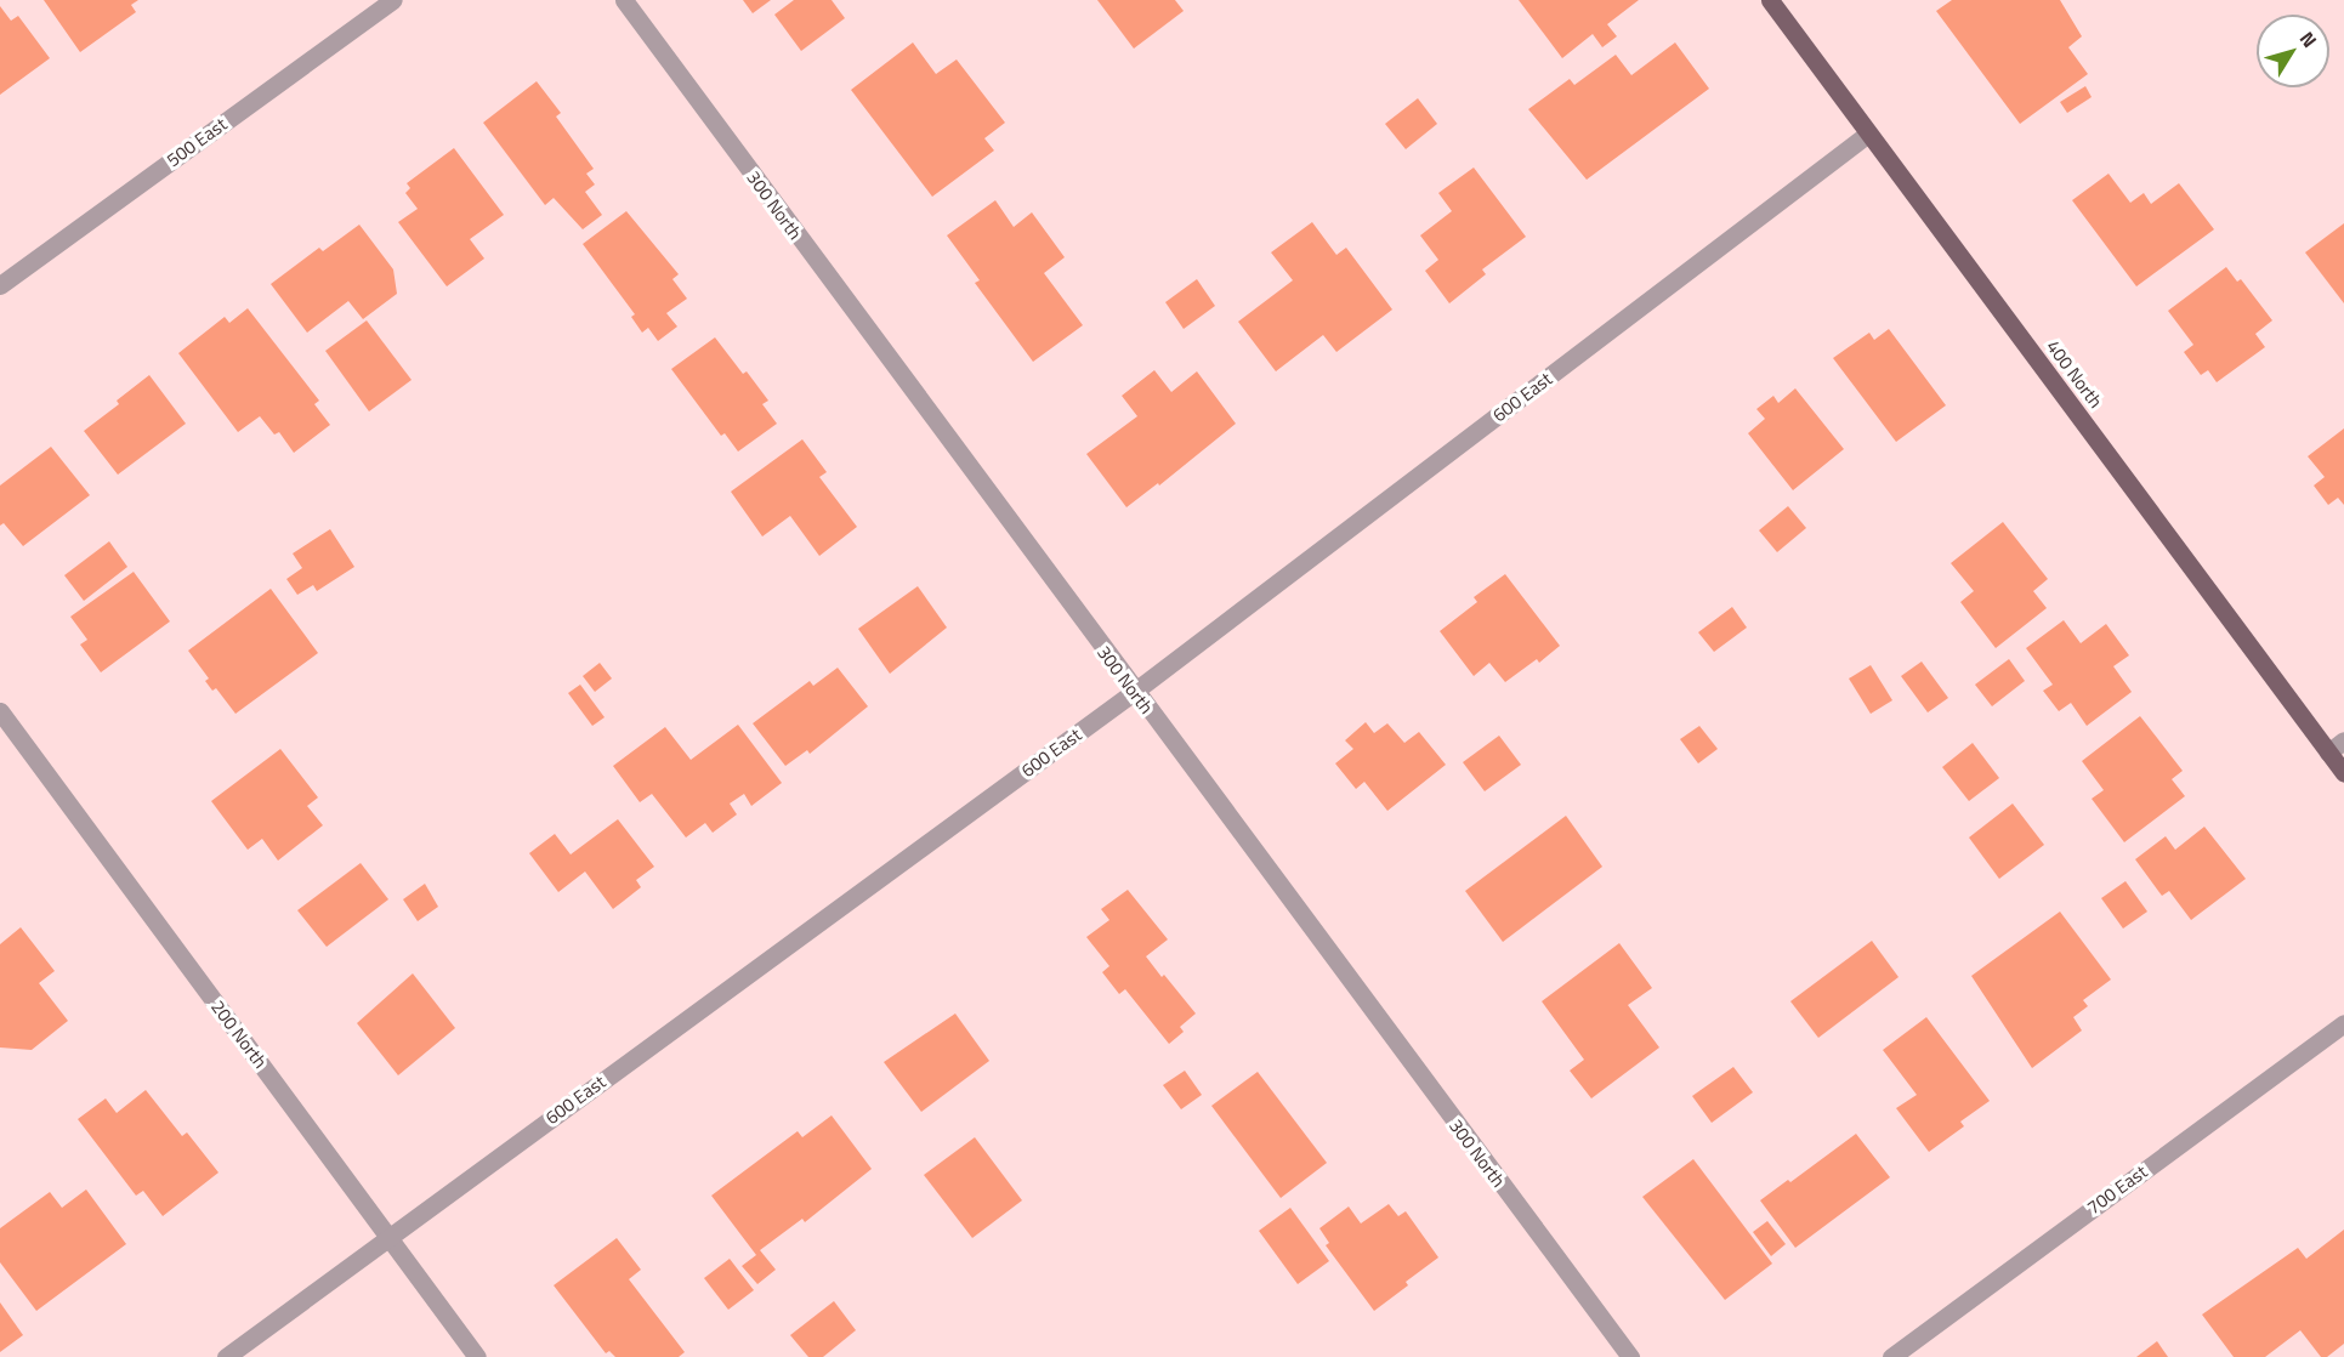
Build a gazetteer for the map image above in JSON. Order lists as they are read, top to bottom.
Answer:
{
  "streets": {
    "main road": ["400 North"],
    "street": [
      "500 East",
      "300 North",
      "600 East",
      "200 North",
      "700 East"
    ]
  },
  "crossings": [
    ["300 North", "600 East"],
    ["400 North", "600 East"],
    ["600 East", "200 North"]
  ],
  "north": "top right"
}
